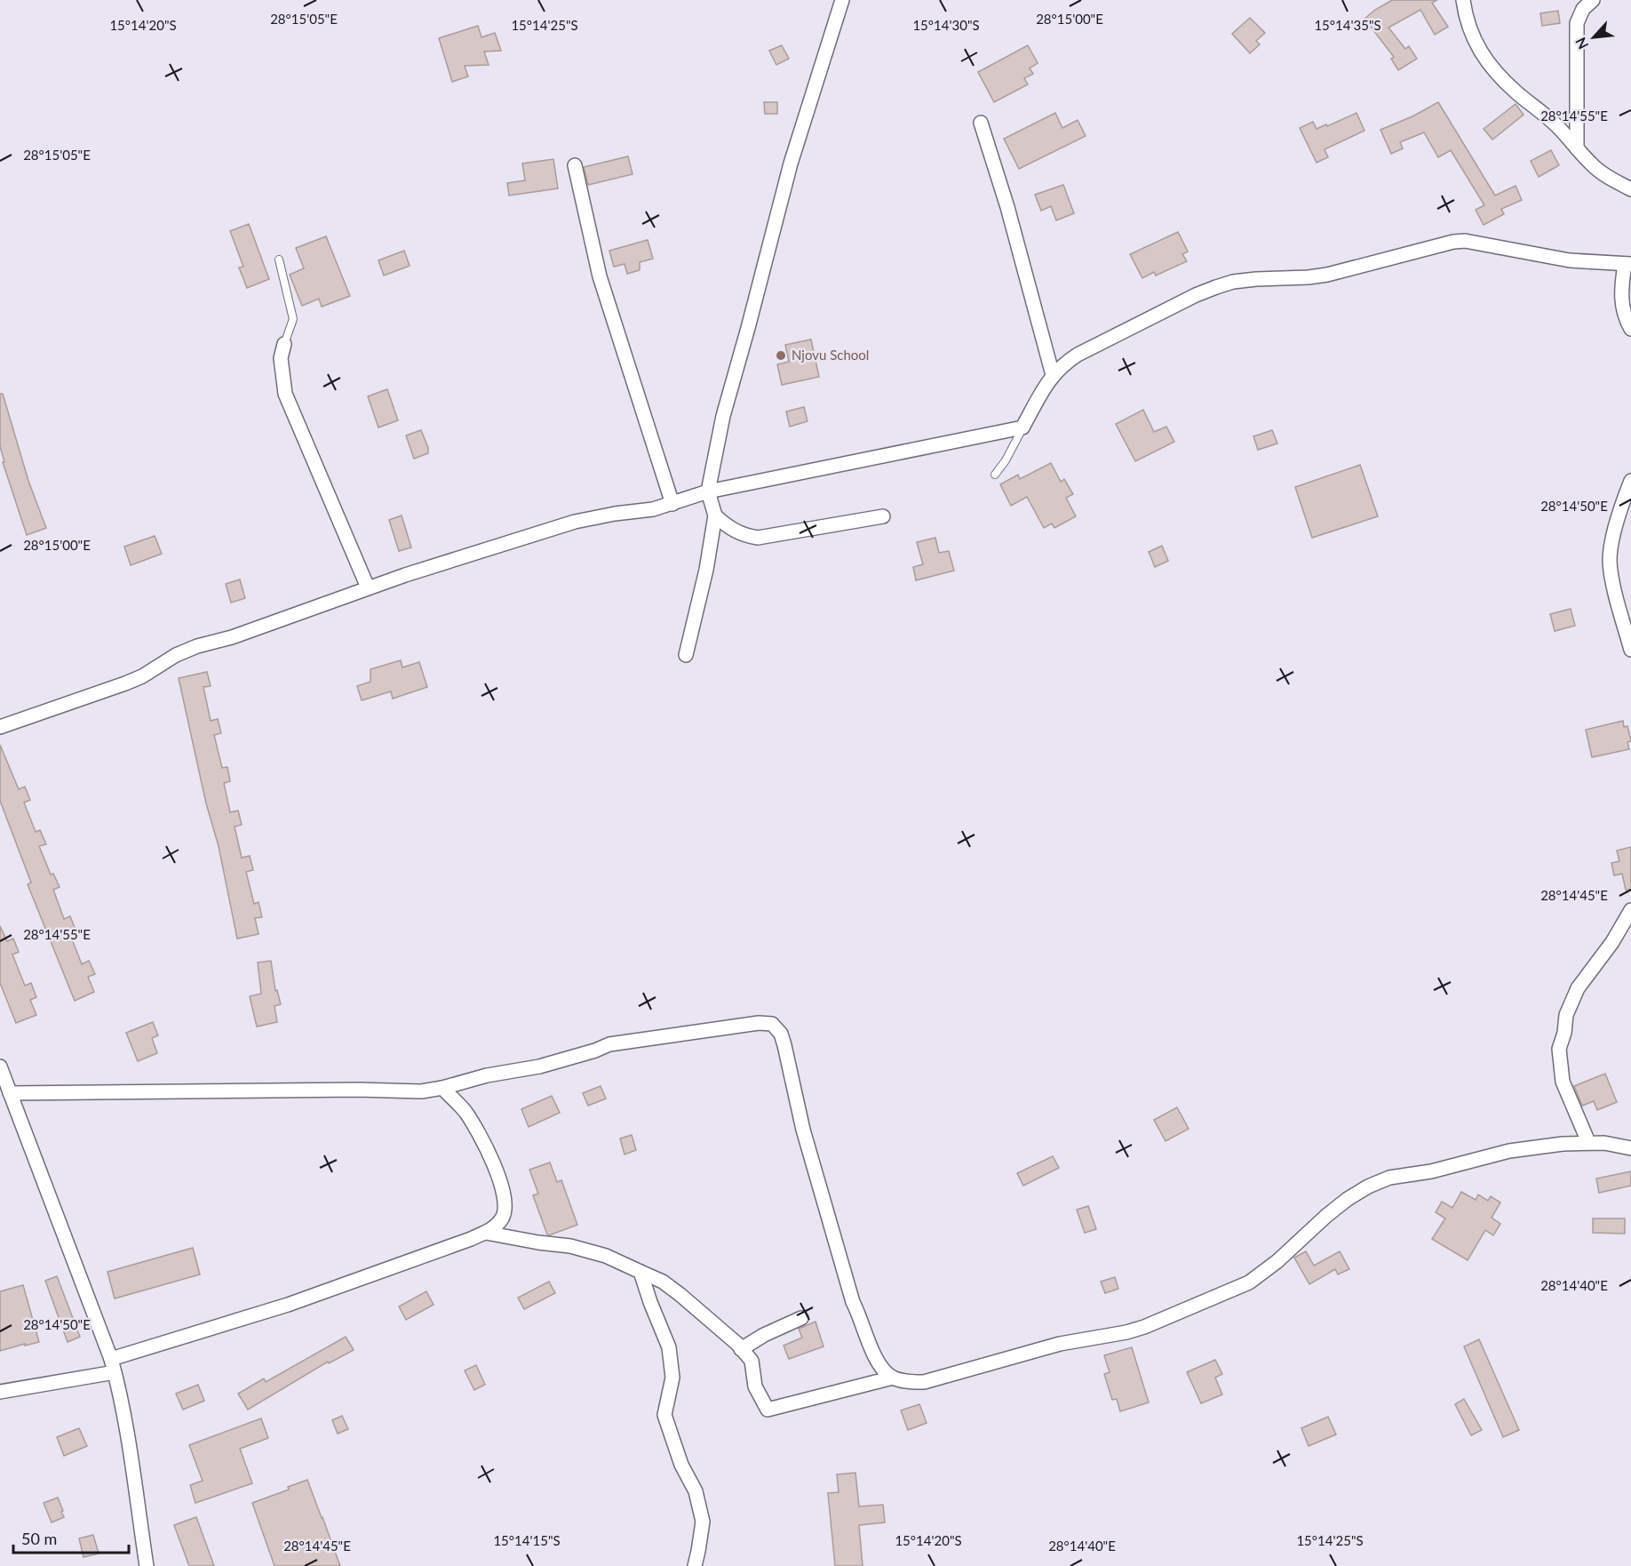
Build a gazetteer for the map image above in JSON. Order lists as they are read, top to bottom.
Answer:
{
  "places": ["Njovu School"],
  "scale_bar": "50 m",
  "north": "bottom left",
  "coordinates": [
    "28°15'05\"E",
    "28°15'00\"E",
    "15°14'20\"S",
    "15°14'25\"S",
    "15°14'30\"S",
    "15°14'35\"S",
    "28°14'55\"E",
    "28°14'50\"E",
    "28°14'45\"E",
    "28°14'40\"E",
    "15°14'15\"S"
  ]
}
